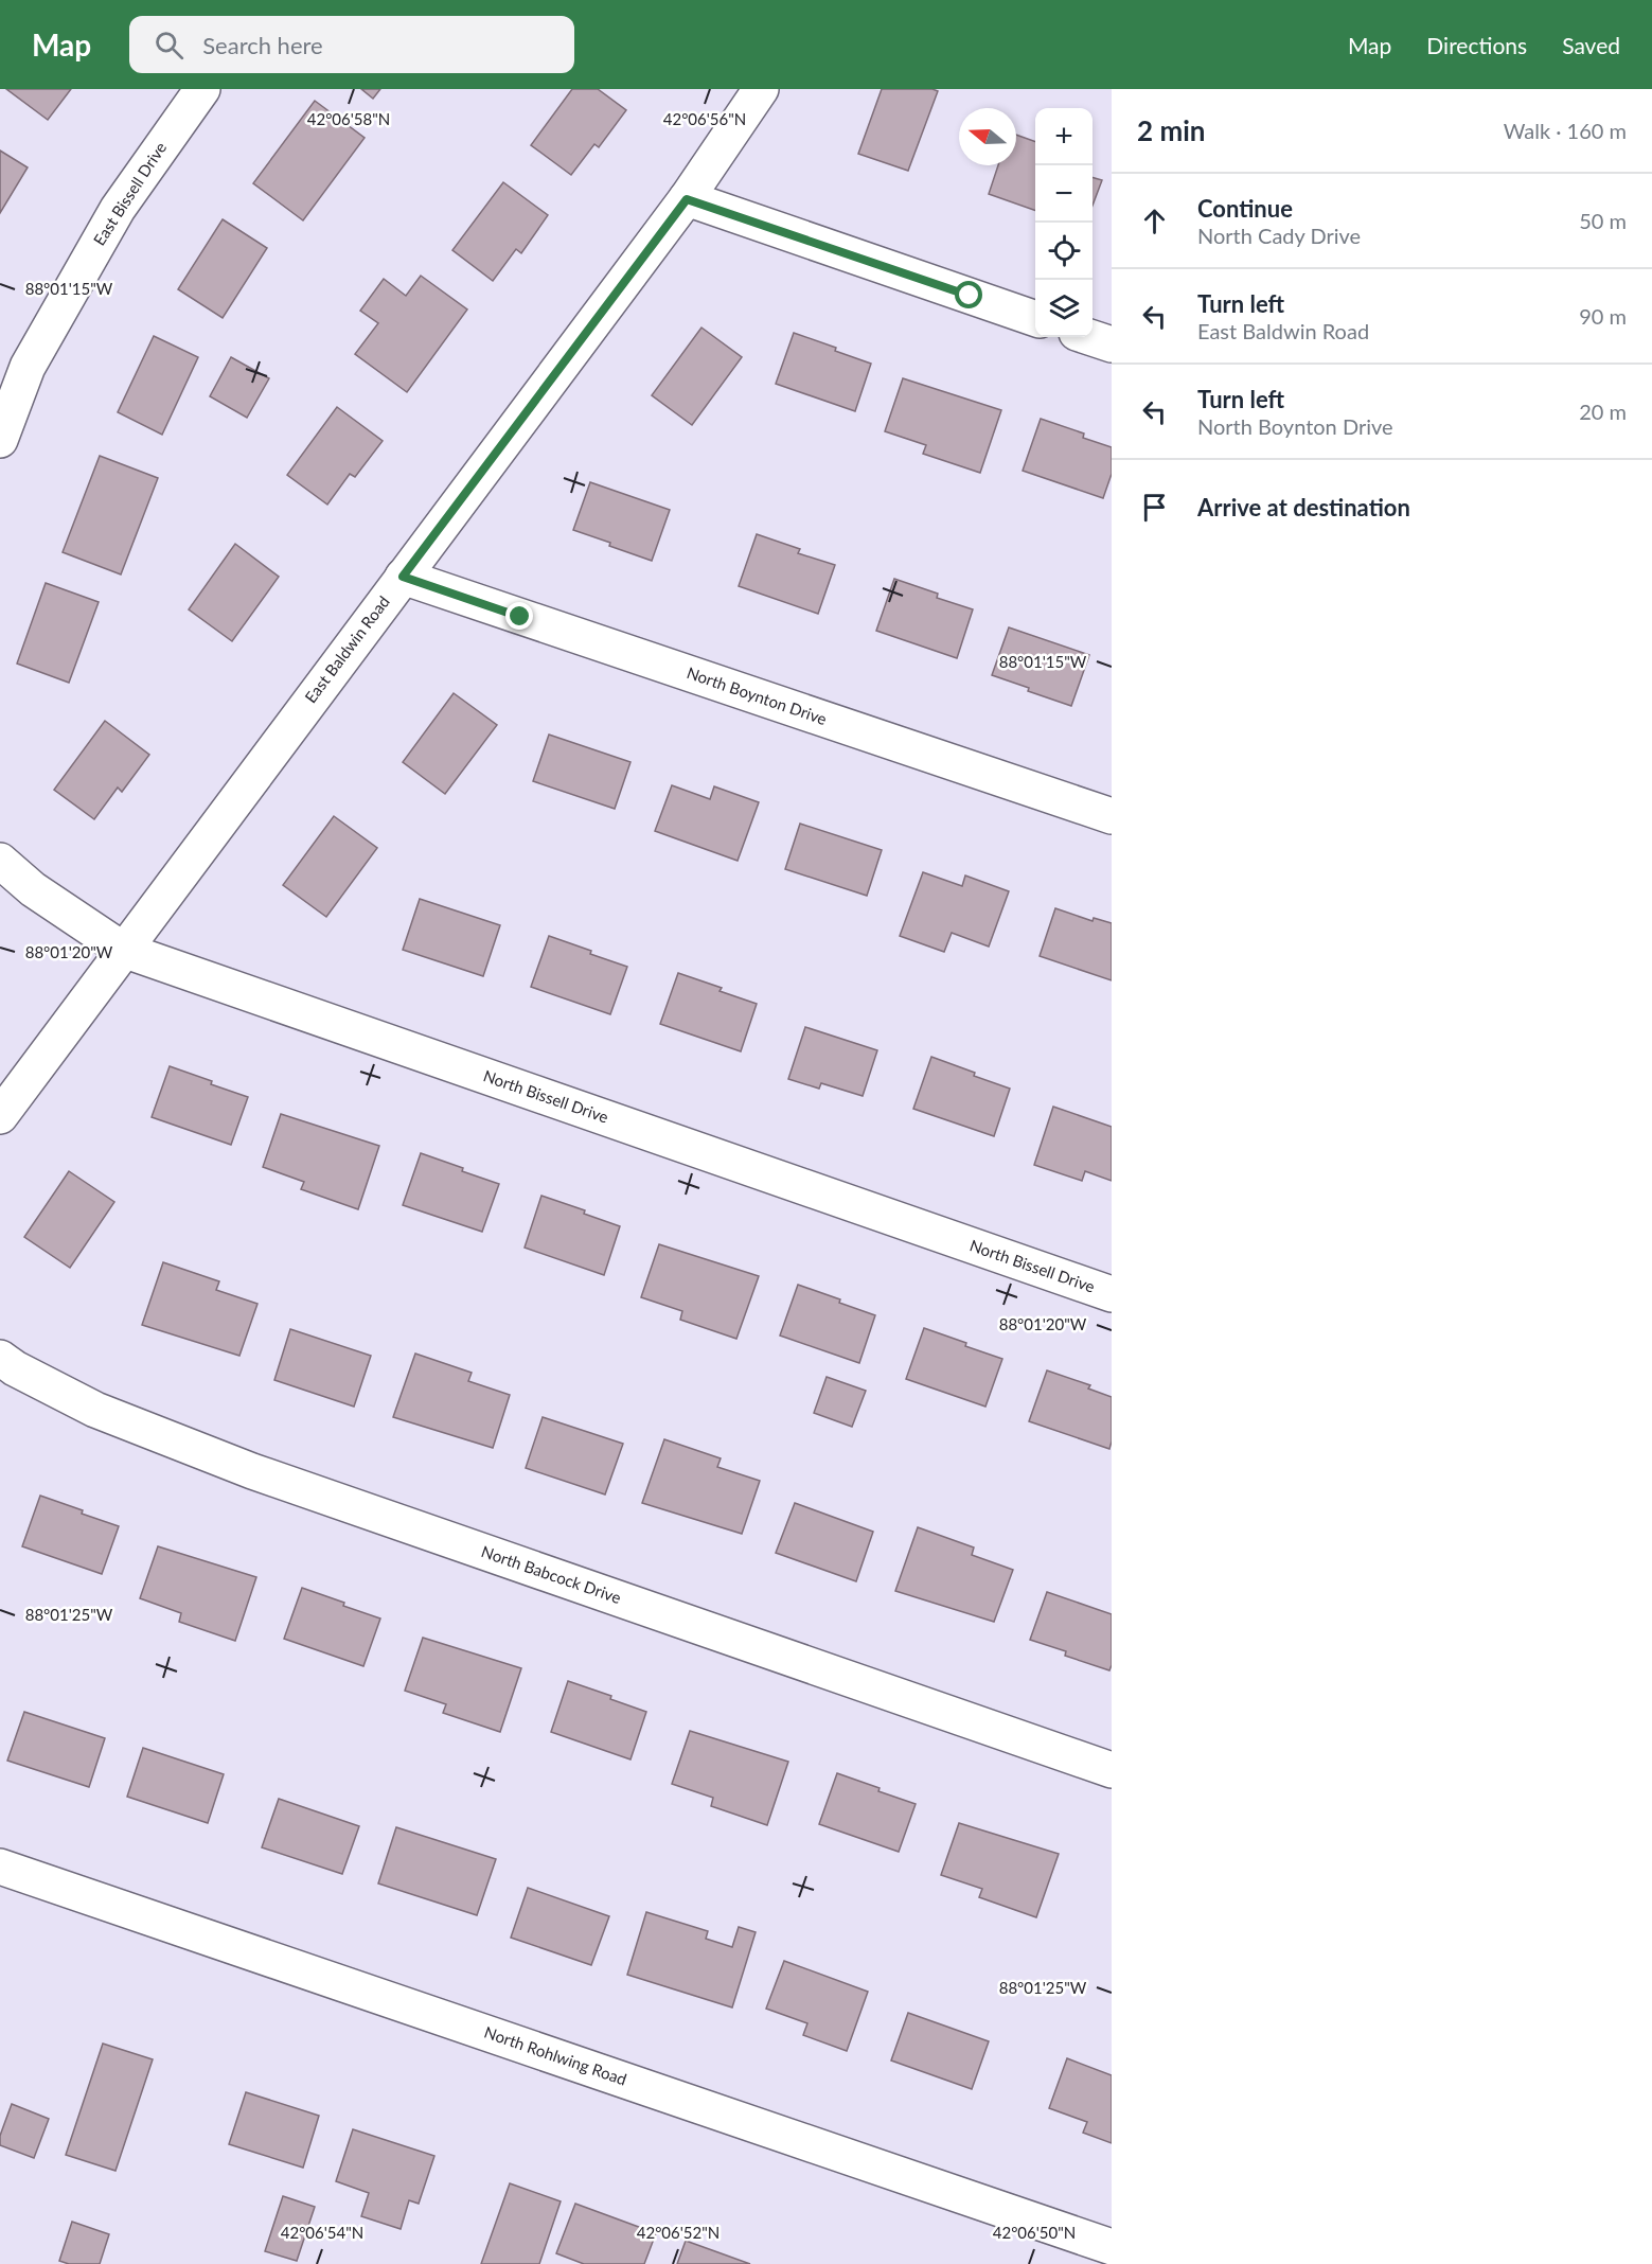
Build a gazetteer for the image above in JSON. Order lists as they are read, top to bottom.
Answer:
{
  "streets": {
    "street": [
      "East Bissell Drive",
      "East Baldwin Road",
      "North Boynton Drive",
      "North Bissell Drive",
      "North Babcock Drive",
      "North Rohlwing Road"
    ]
  },
  "crossings": [
    ["East Baldwin Road", "North Boynton Drive"],
    ["East Baldwin Road", "North Bissell Drive"]
  ],
  "north": "left",
  "page": {
    "header": "Map",
    "search": "Search here",
    "nav": ["Map", "Directions", "Saved"],
    "heading": ["2 min", "Walk · 160 m"],
    "map_buttons": ["+", "−"],
    "list": [
      ["Continue", "North Cady Drive", "50 m"],
      ["Turn left", "East Baldwin Road", "90 m"],
      ["Turn left", "North Boynton Drive", "20 m"],
      "Arrive at destination"
    ]
  },
  "coordinates": [
    "42°06'58\"N",
    "42°06'56\"N",
    "88°01'15\"W",
    "88°01'20\"W",
    "88°01'25\"W",
    "42°06'54\"N",
    "42°06'52\"N",
    "42°06'50\"N"
  ]
}
